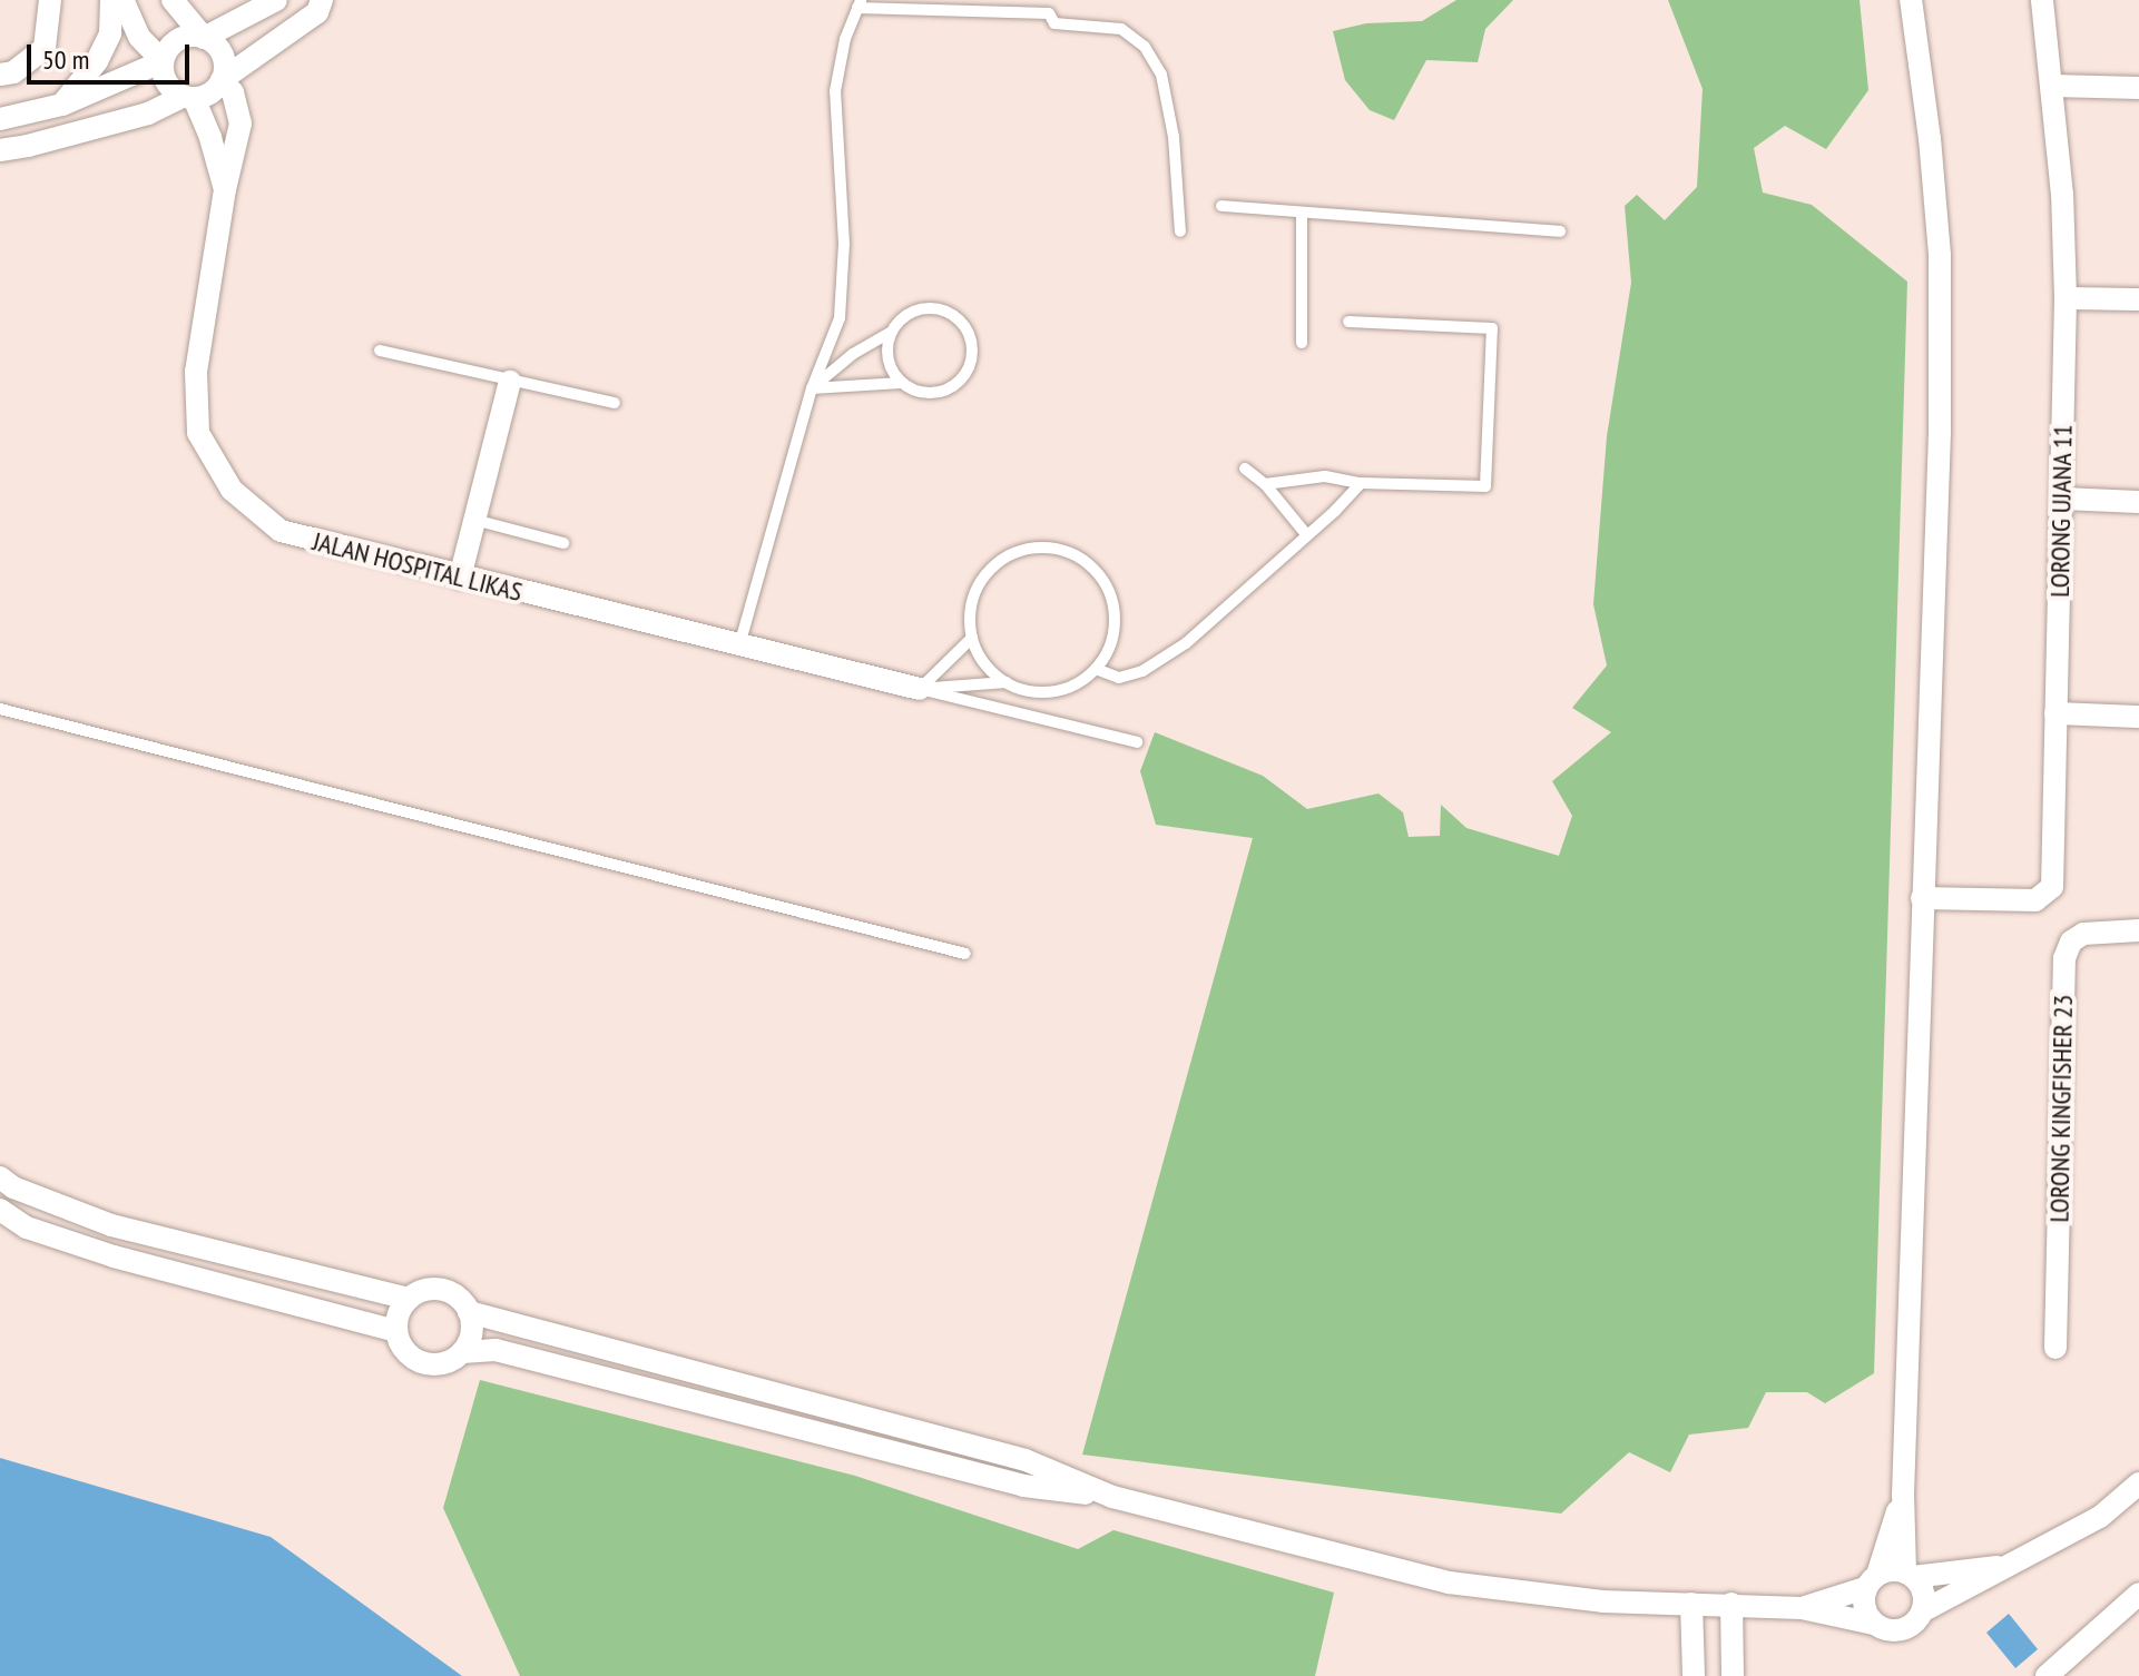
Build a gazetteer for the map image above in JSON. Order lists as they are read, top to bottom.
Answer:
{
  "streets": {
    "street": ["LORONG UJANA 11", "JALAN HOSPITAL LIKAS", "LORONG KINGFISHER 23"]
  },
  "scale_bar": "50 m"
}
